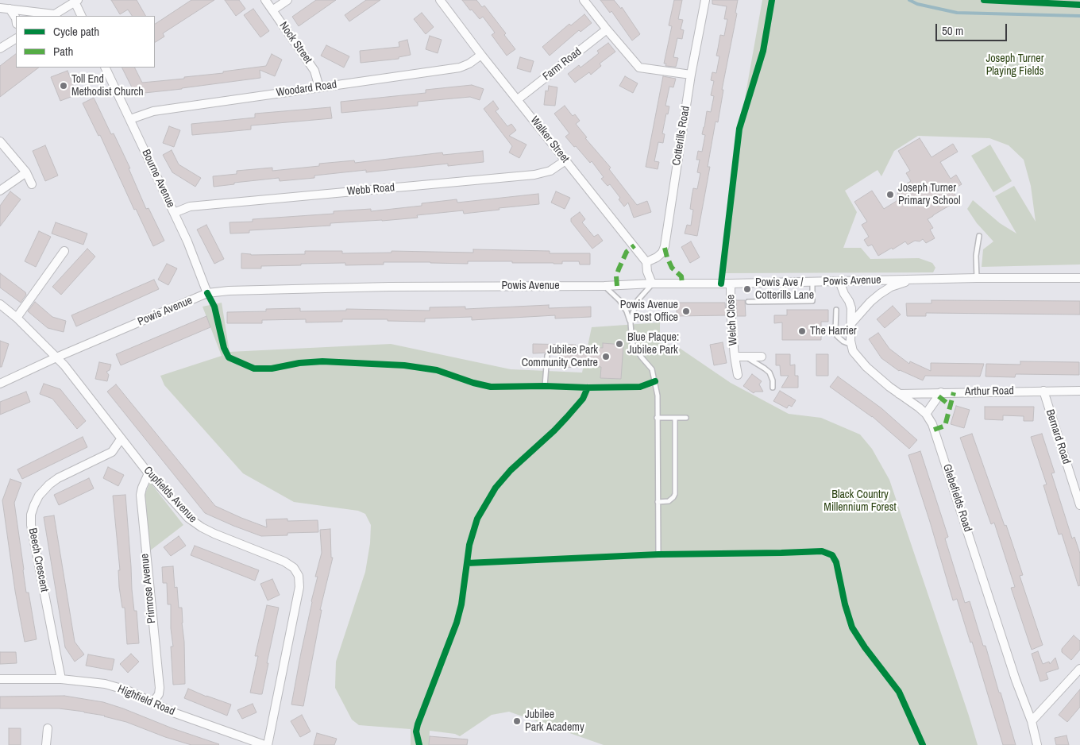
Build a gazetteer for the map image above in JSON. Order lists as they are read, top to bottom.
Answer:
{
  "streets": {
    "street": [
      "Nock Street",
      "Farm Road",
      "Woodard Road",
      "Cotterills Road",
      "Walker Street",
      "Bourne Avenue",
      "Webb Road",
      "Powis Avenue",
      "Welch Close",
      "Arthur Road",
      "Bernard Road",
      "Cupfields Avenue",
      "Glebefields Road",
      "Beech Crescent",
      "Primrose Avenue",
      "Highfield Road"
    ]
  },
  "crossings": [
    ["Nock Street", "Woodard Road"],
    ["Farm Road", "Walker Street"],
    ["Woodard Road", "Walker Street"],
    ["Woodard Road", "Bourne Avenue"],
    ["Cotterills Road", "Walker Street"],
    ["Walker Street", "Webb Road"],
    ["Walker Street", "Powis Avenue"],
    ["Bourne Avenue", "Webb Road"],
    ["Bourne Avenue", "Powis Avenue"],
    ["Powis Avenue", "Welch Close"],
    ["Powis Avenue", "Cupfields Avenue"],
    ["Arthur Road", "Bernard Road"],
    ["Arthur Road", "Glebefields Road"],
    ["Cupfields Avenue", "Beech Crescent"],
    ["Cupfields Avenue", "Primrose Avenue"],
    ["Cupfields Avenue", "Highfield Road"],
    ["Beech Crescent", "Highfield Road"],
    ["Primrose Avenue", "Highfield Road"]
  ],
  "parks": ["Joseph Turner Playing Fields", "Black Country Millennium Forest"],
  "places": [
    "Toll End Methodist Church",
    "Joseph Turner Primary School",
    "Powis Ave / Cotterills Lane",
    "Powis Avenue Post Office",
    "The Harrier",
    "Blue Plaque: Jubilee Park",
    "Jubilee Park Community Centre",
    "Jubilee Park Academy"
  ],
  "legend": ["Cycle path", "Path"],
  "scale_bar": "50 m"
}
